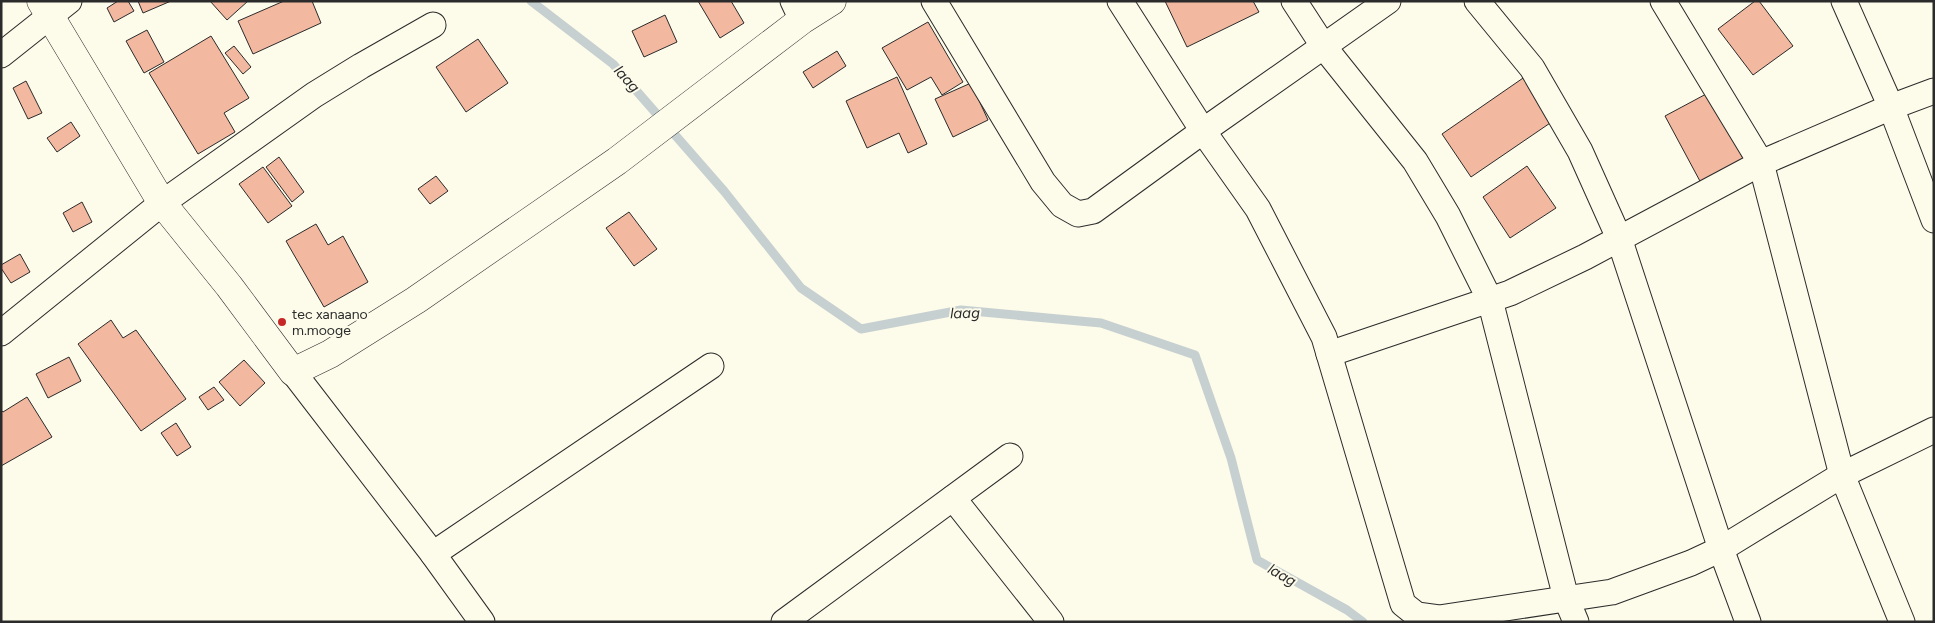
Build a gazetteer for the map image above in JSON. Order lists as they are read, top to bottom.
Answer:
{
  "water": ["laag"],
  "places": ["tec xanaano m.mooge"]
}
